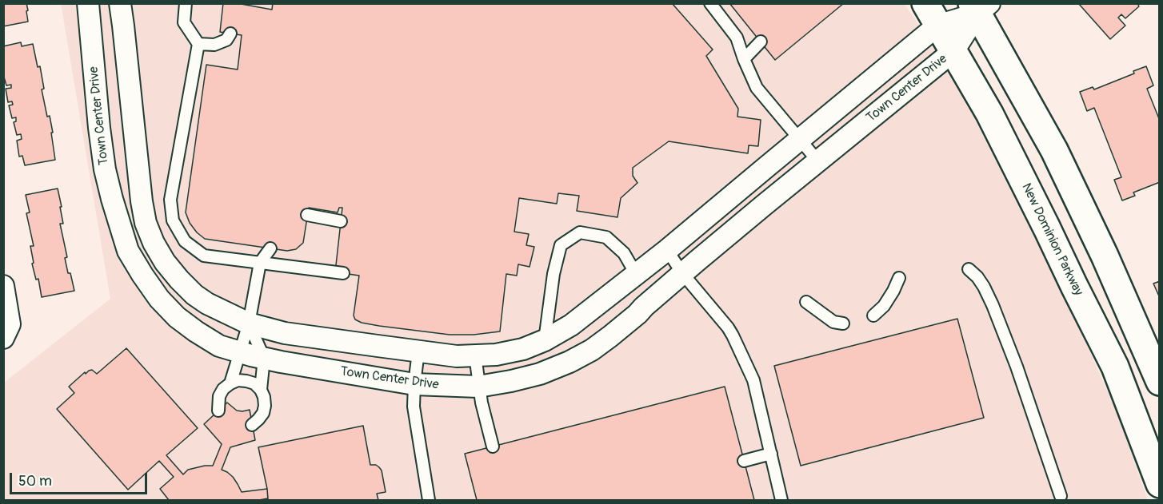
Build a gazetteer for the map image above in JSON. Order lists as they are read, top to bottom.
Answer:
{
  "streets": {
    "main road": ["New Dominion Parkway"],
    "street": ["Town Center Drive"]
  },
  "crossings": [
    ["Town Center Drive", "New Dominion Parkway"]
  ],
  "scale_bar": "50 m"
}
